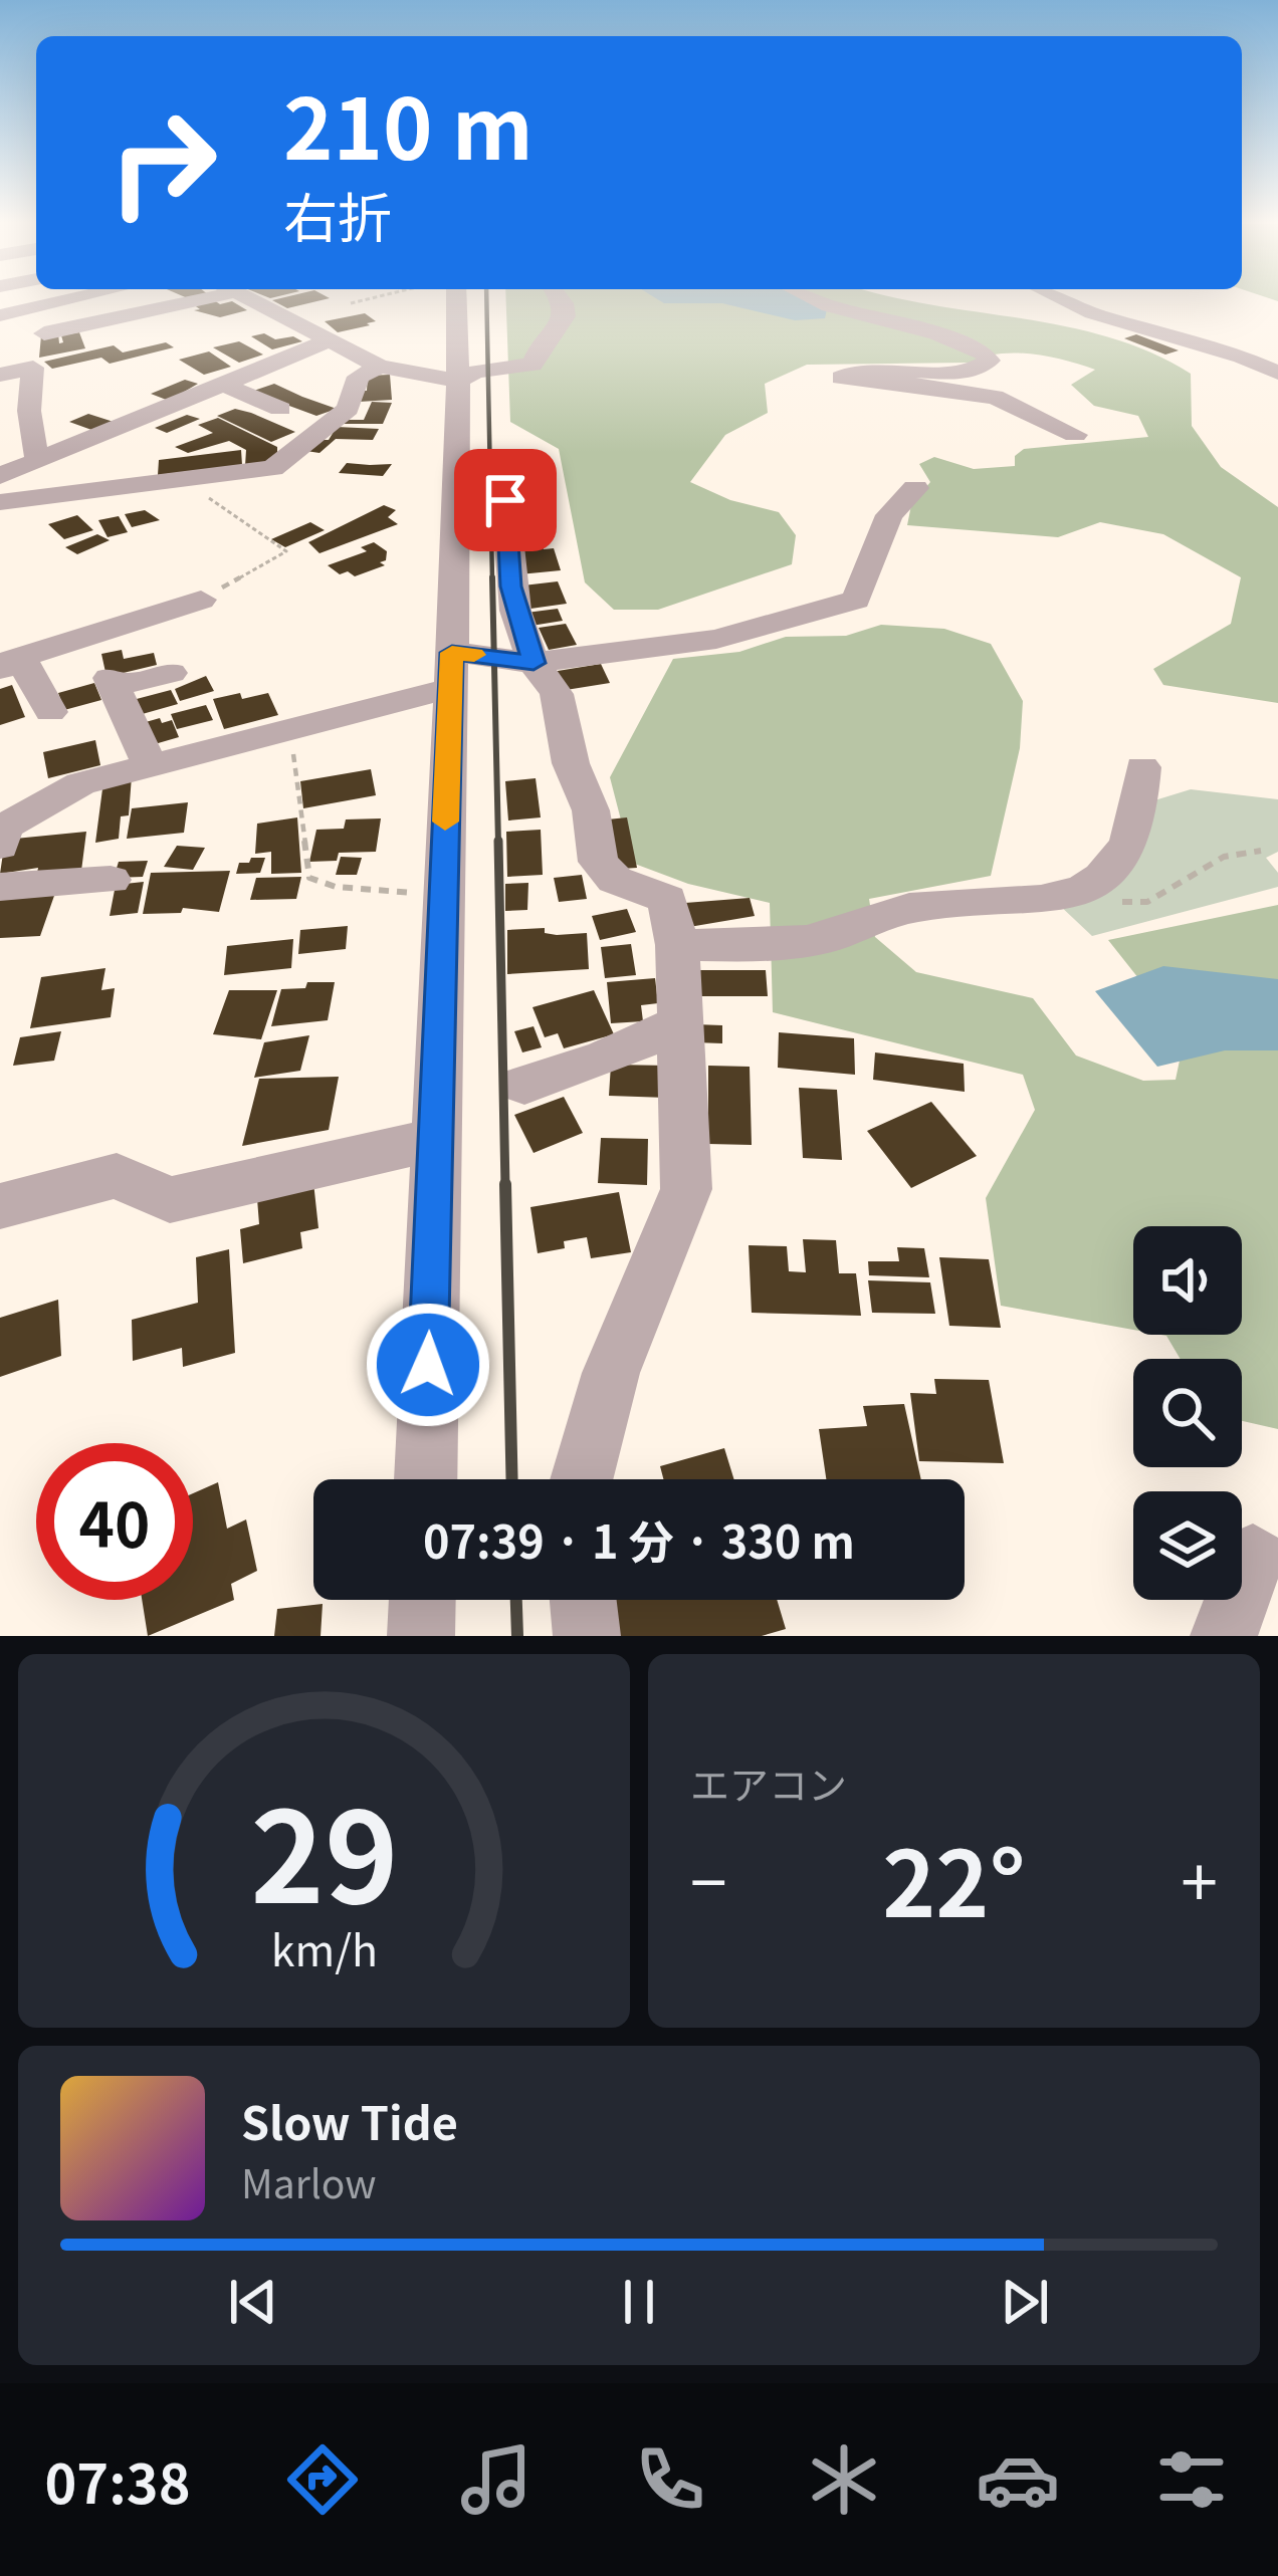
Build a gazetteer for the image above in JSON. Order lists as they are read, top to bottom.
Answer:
{
  "page": {
    "turn": ["210 m", "右折"],
    "limit": "40",
    "trip": "07:39 · 1 分 · 330 m",
    "tile": "エアコン",
    "heat": ["−", "22°", "+"],
    "song": ["Slow Tide", "Marlow"],
    "tabs": "07:38",
    "gauge": ["29", "km/h"]
  }
}
